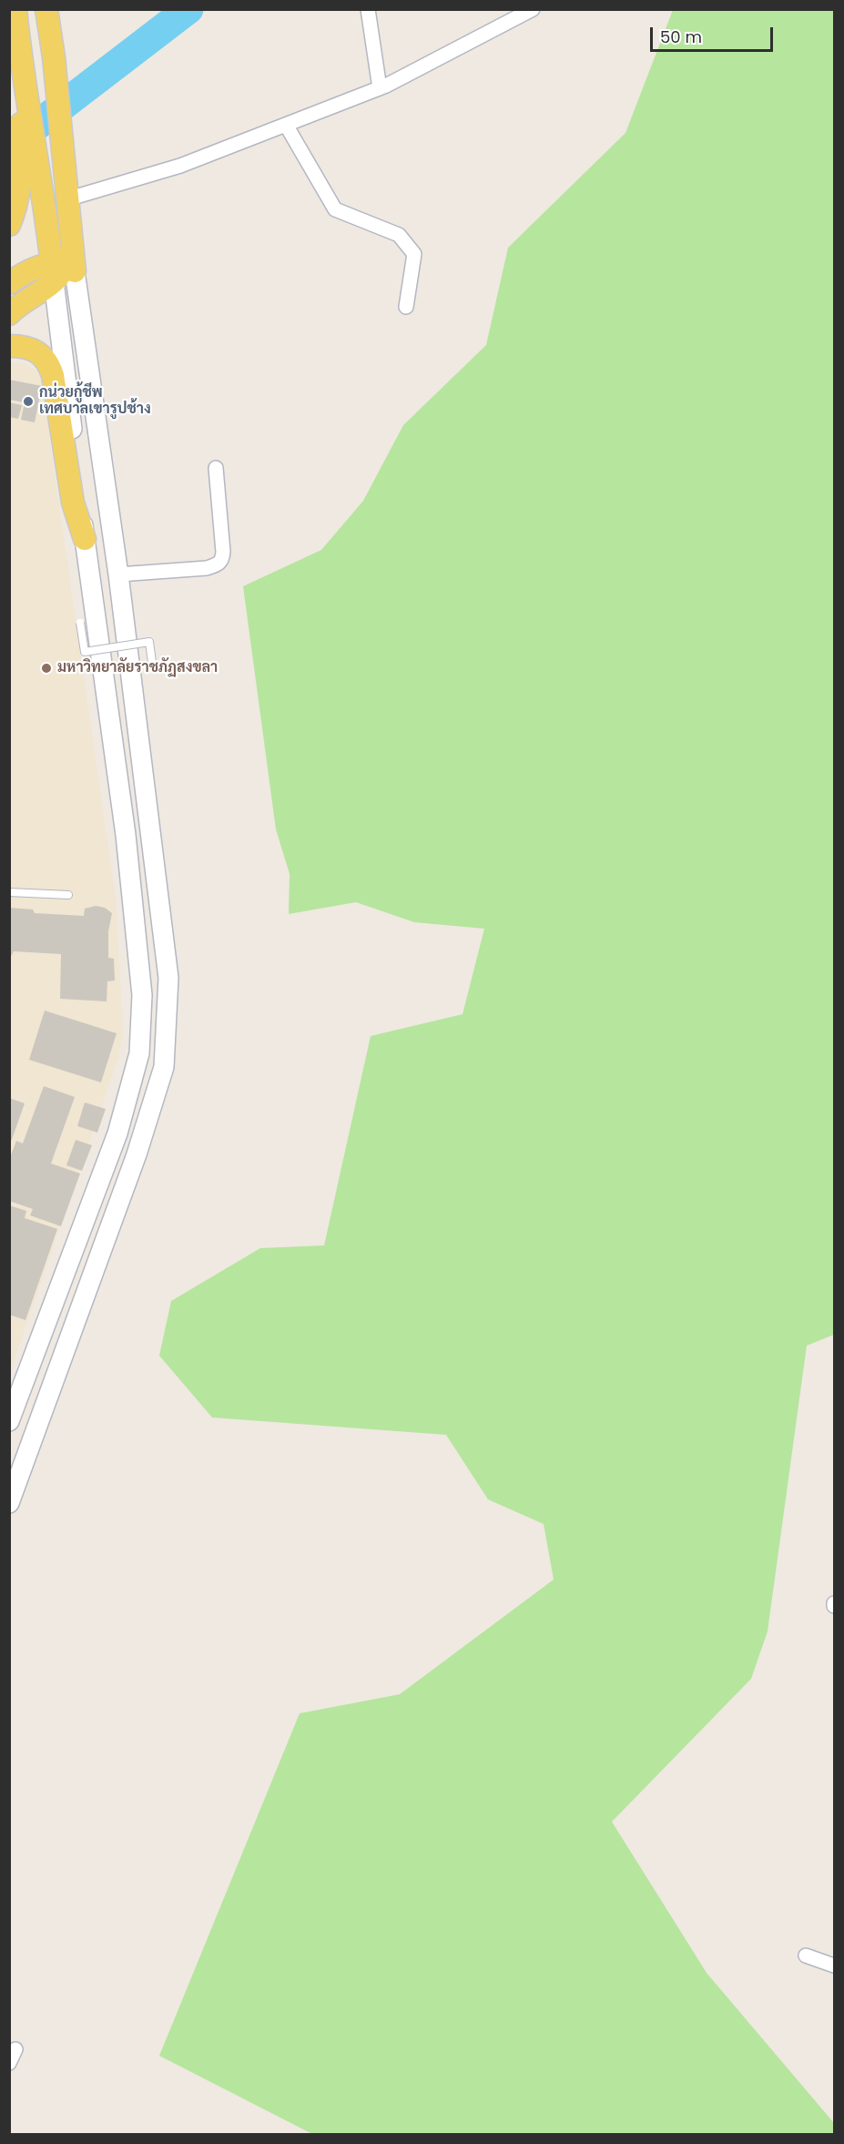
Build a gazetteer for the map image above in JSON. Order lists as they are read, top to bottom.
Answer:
{
  "places": ["กน่วยกู้ชีพ เทศบาลเขารูปช้าง", "มหาวิทยาลัยราชภัฏสงขลา"],
  "scale_bar": "50 m"
}
